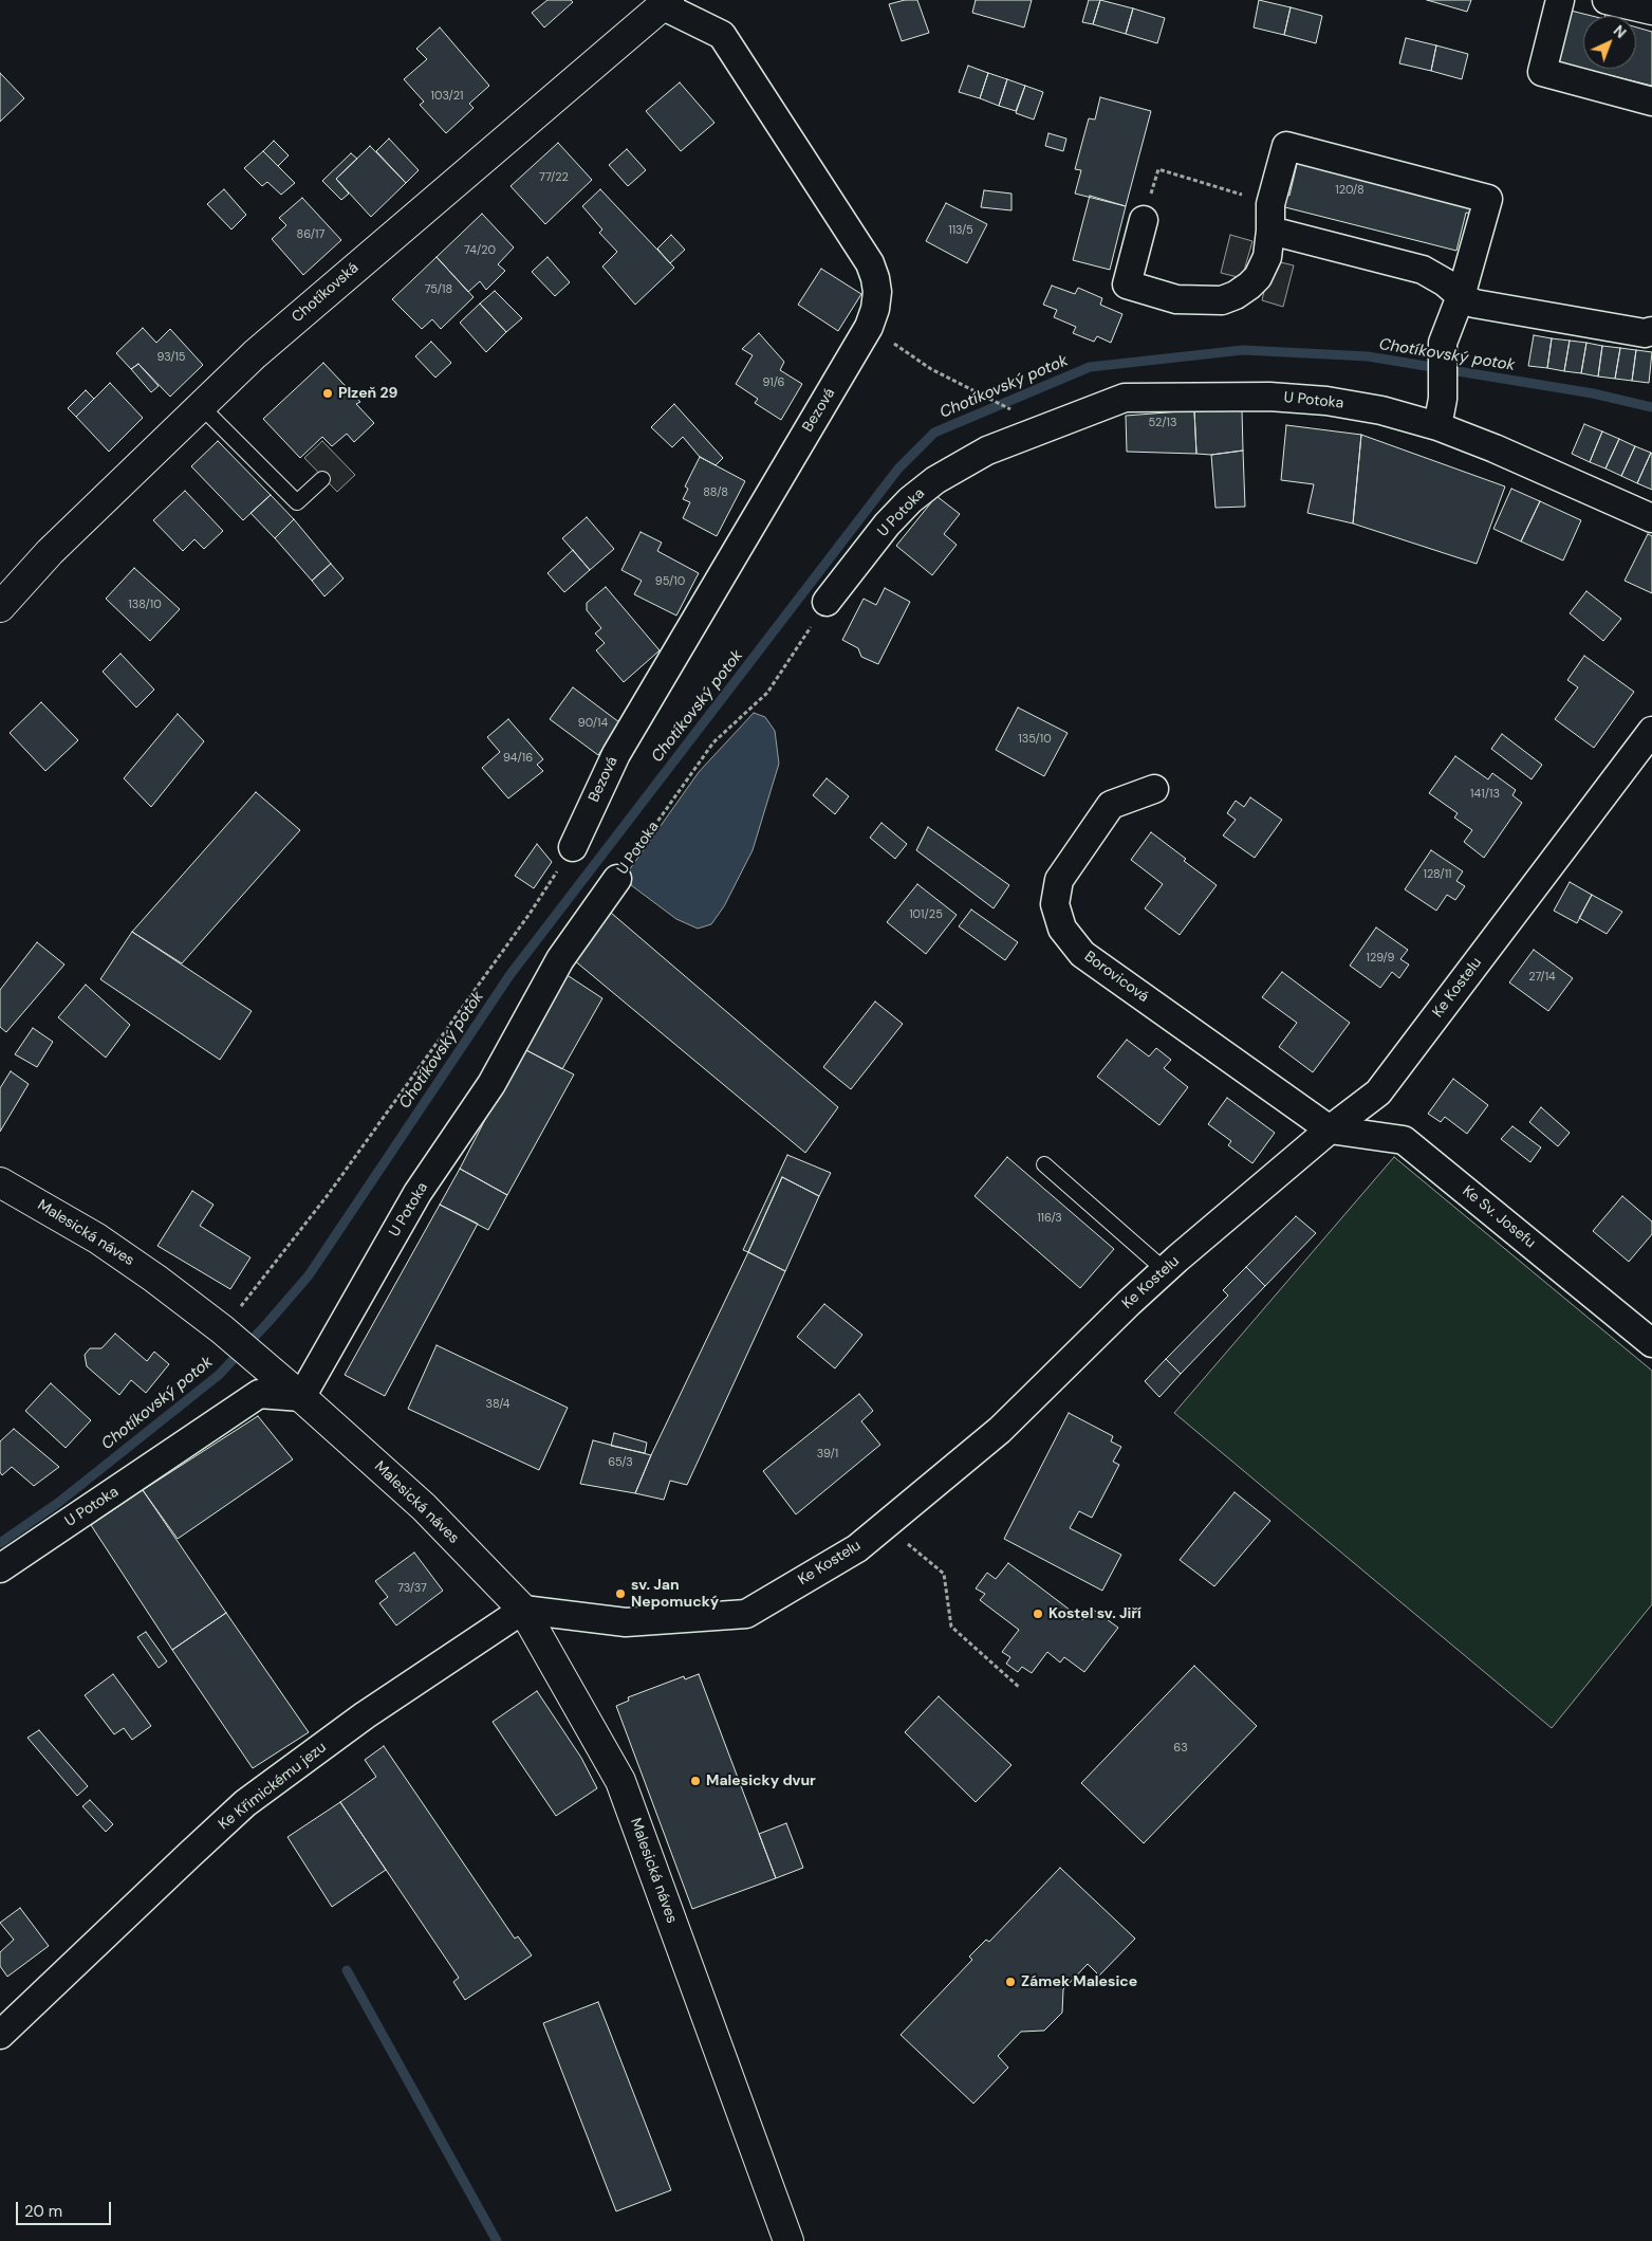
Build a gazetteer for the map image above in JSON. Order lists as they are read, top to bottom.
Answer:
{
  "streets": {
    "street": [
      "Chotíkovská",
      "U Potoka",
      "Bezová",
      "Borovicová",
      "Ke Kostelu",
      "Ke Sv. Josefu",
      "Malesická náves",
      "Ke Křimickému jezu"
    ]
  },
  "crossings": [
    ["Chotíkovská", "Bezová"],
    ["U Potoka", "Malesická náves"],
    ["Borovicová", "Ke Kostelu"],
    ["Borovicová", "Ke Sv. Josefu"],
    ["Ke Kostelu", "Ke Sv. Josefu"],
    ["Ke Kostelu", "Malesická náves"],
    ["Ke Kostelu", "Ke Křimickému jezu"],
    ["Malesická náves", "Ke Křimickému jezu"]
  ],
  "water": ["Chotíkovský potok"],
  "places": [
    "Plzeň 29",
    "sv. Jan Nepomucký",
    "Kostel sv. Jiří",
    "Malesicky dvur",
    "Zámek Malesice"
  ],
  "house_numbers": [
    "103/21",
    "77/22",
    "120/8",
    "113/5",
    "86/17",
    "74/20",
    "75/18",
    "93/15",
    "91/6",
    "52/13",
    "88/8",
    "95/10",
    "138/10",
    "90/14",
    "135/10",
    "94/16",
    "141/13",
    "128/11",
    "101/25",
    "129/9",
    "27/14",
    "116/3",
    "38/4",
    "39/1",
    "65/3",
    "73/37",
    "63"
  ],
  "scale_bar": "20 m",
  "north": "top right"
}
